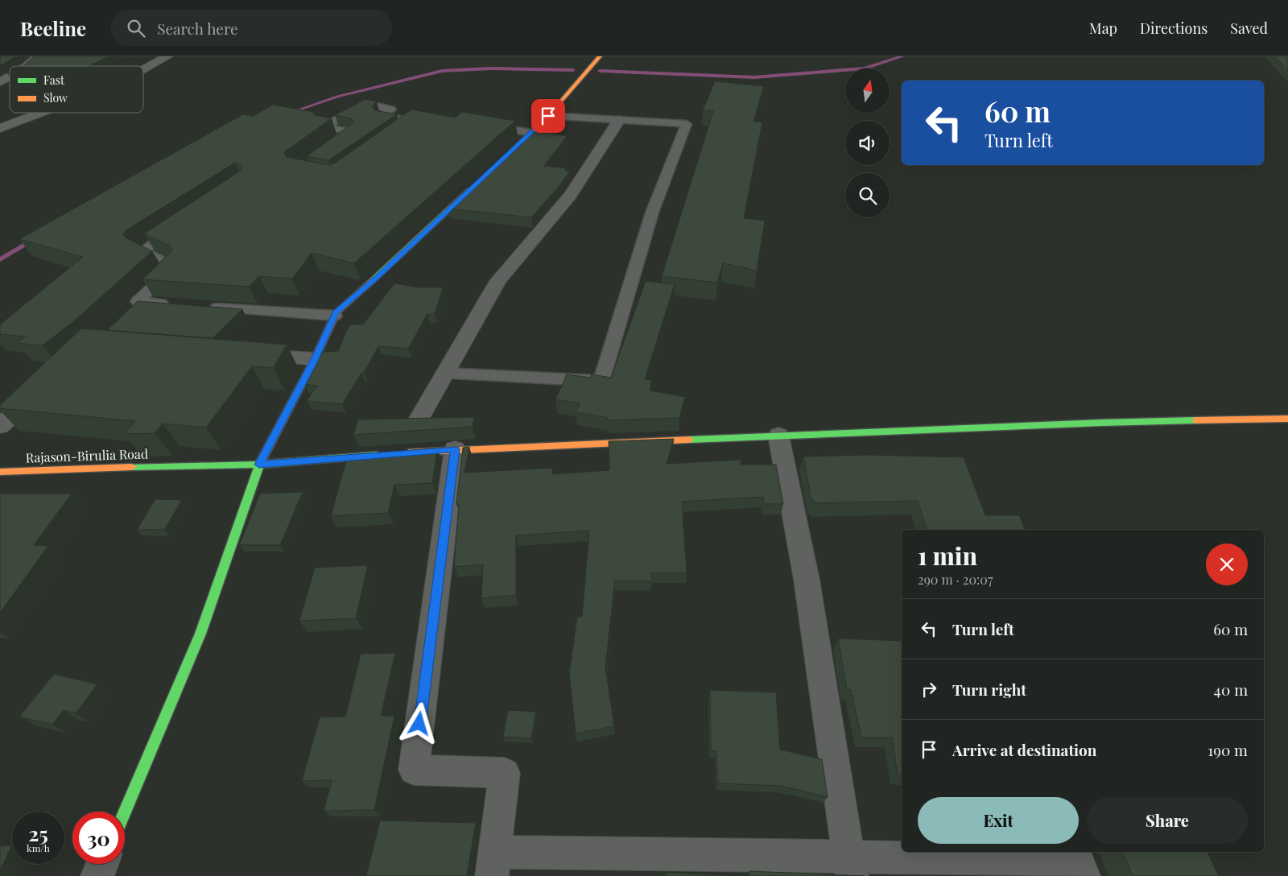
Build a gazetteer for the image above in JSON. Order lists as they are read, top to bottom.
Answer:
{
  "streets": {
    "street": ["Rajason-Birulia Road"]
  },
  "legend": ["Fast", "Slow"],
  "north": "top",
  "page": {
    "header": "Beeline",
    "search": "Search here",
    "nav": ["Map", "Directions", "Saved"],
    "turn": ["60 m", "Turn left"],
    "heading": ["1 min", "290 m · 20:07"],
    "list": [
      {
        "name": "Turn left",
        "value": "60 m"
      },
      {
        "name": "Turn right",
        "value": "40 m"
      },
      {
        "name": "Arrive at destination",
        "value": "190 m"
      }
    ],
    "buttons": ["Exit", "Share"],
    "speed": "25 km/h",
    "limit": "30"
  }
}
